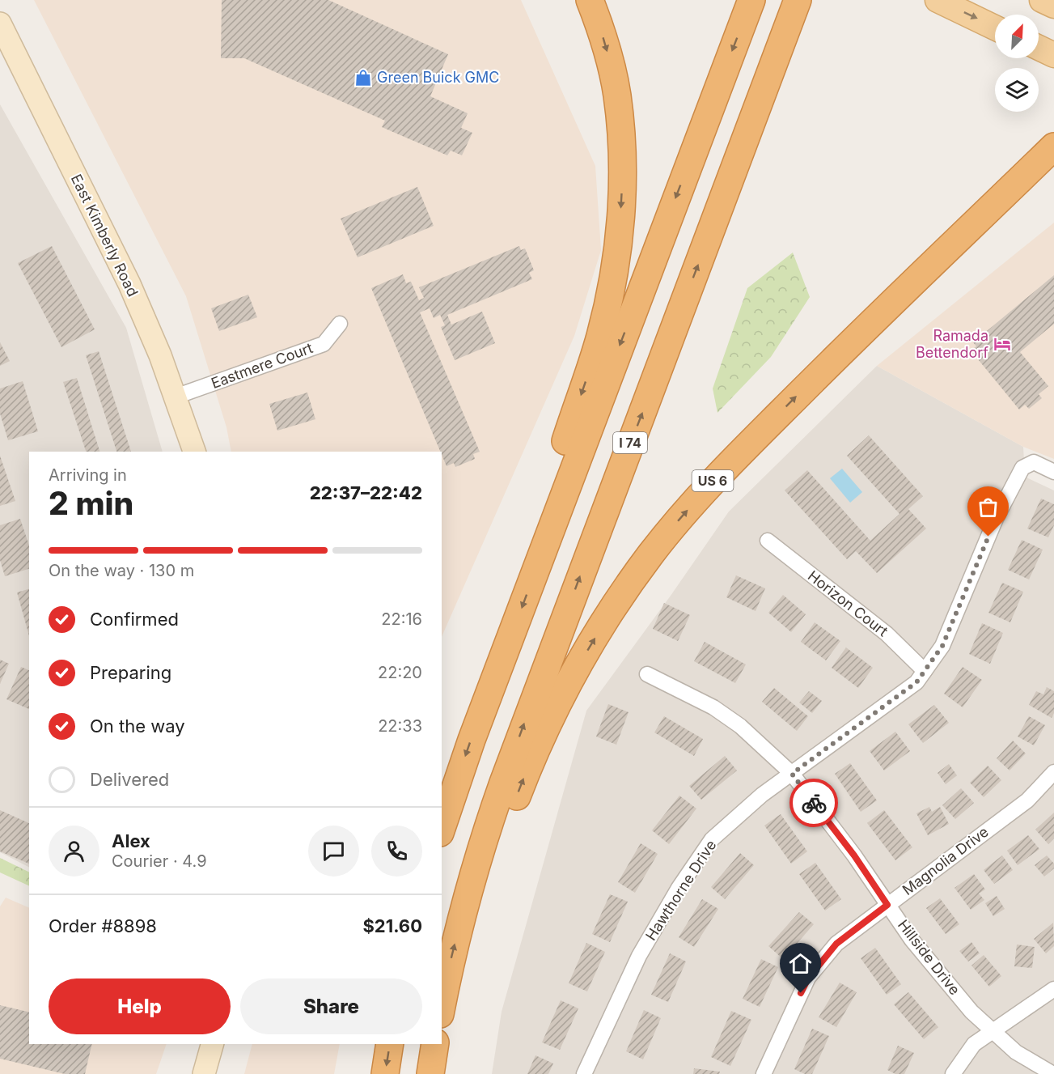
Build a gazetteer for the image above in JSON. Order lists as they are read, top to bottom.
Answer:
{
  "streets": {
    "highway": ["I 74", "US 6"],
    "main road": ["East Kimberly Road"],
    "street": [
      "Eastmere Court",
      "Horizon Court",
      "Magnolia Drive",
      "Hawthorne Drive",
      "Hillside Drive"
    ]
  },
  "crossings": [
    ["East Kimberly Road", "Eastmere Court"],
    ["I 74", "US 6"],
    ["Horizon Court", "Hawthorne Drive"],
    ["Magnolia Drive", "Hillside Drive"],
    ["Hawthorne Drive", "Hillside Drive"]
  ],
  "places": {
    "shop": ["Green Buick GMC"],
    "hotel": ["Ramada Bettendorf"]
  },
  "north": "top right",
  "page": {
    "heading": ["2 min", "Arriving in", "22:37–22:42"],
    "panel": [
      "Alex",
      "Courier · 4.9",
      "Order #8898",
      "$21.60"
    ],
    "bar": "On the way · 130 m",
    "list": [
      ["Confirmed", "22:16"],
      ["Preparing", "22:20"],
      ["On the way", "22:33"],
      "Delivered"
    ],
    "buttons": ["Help", "Share"]
  }
}
